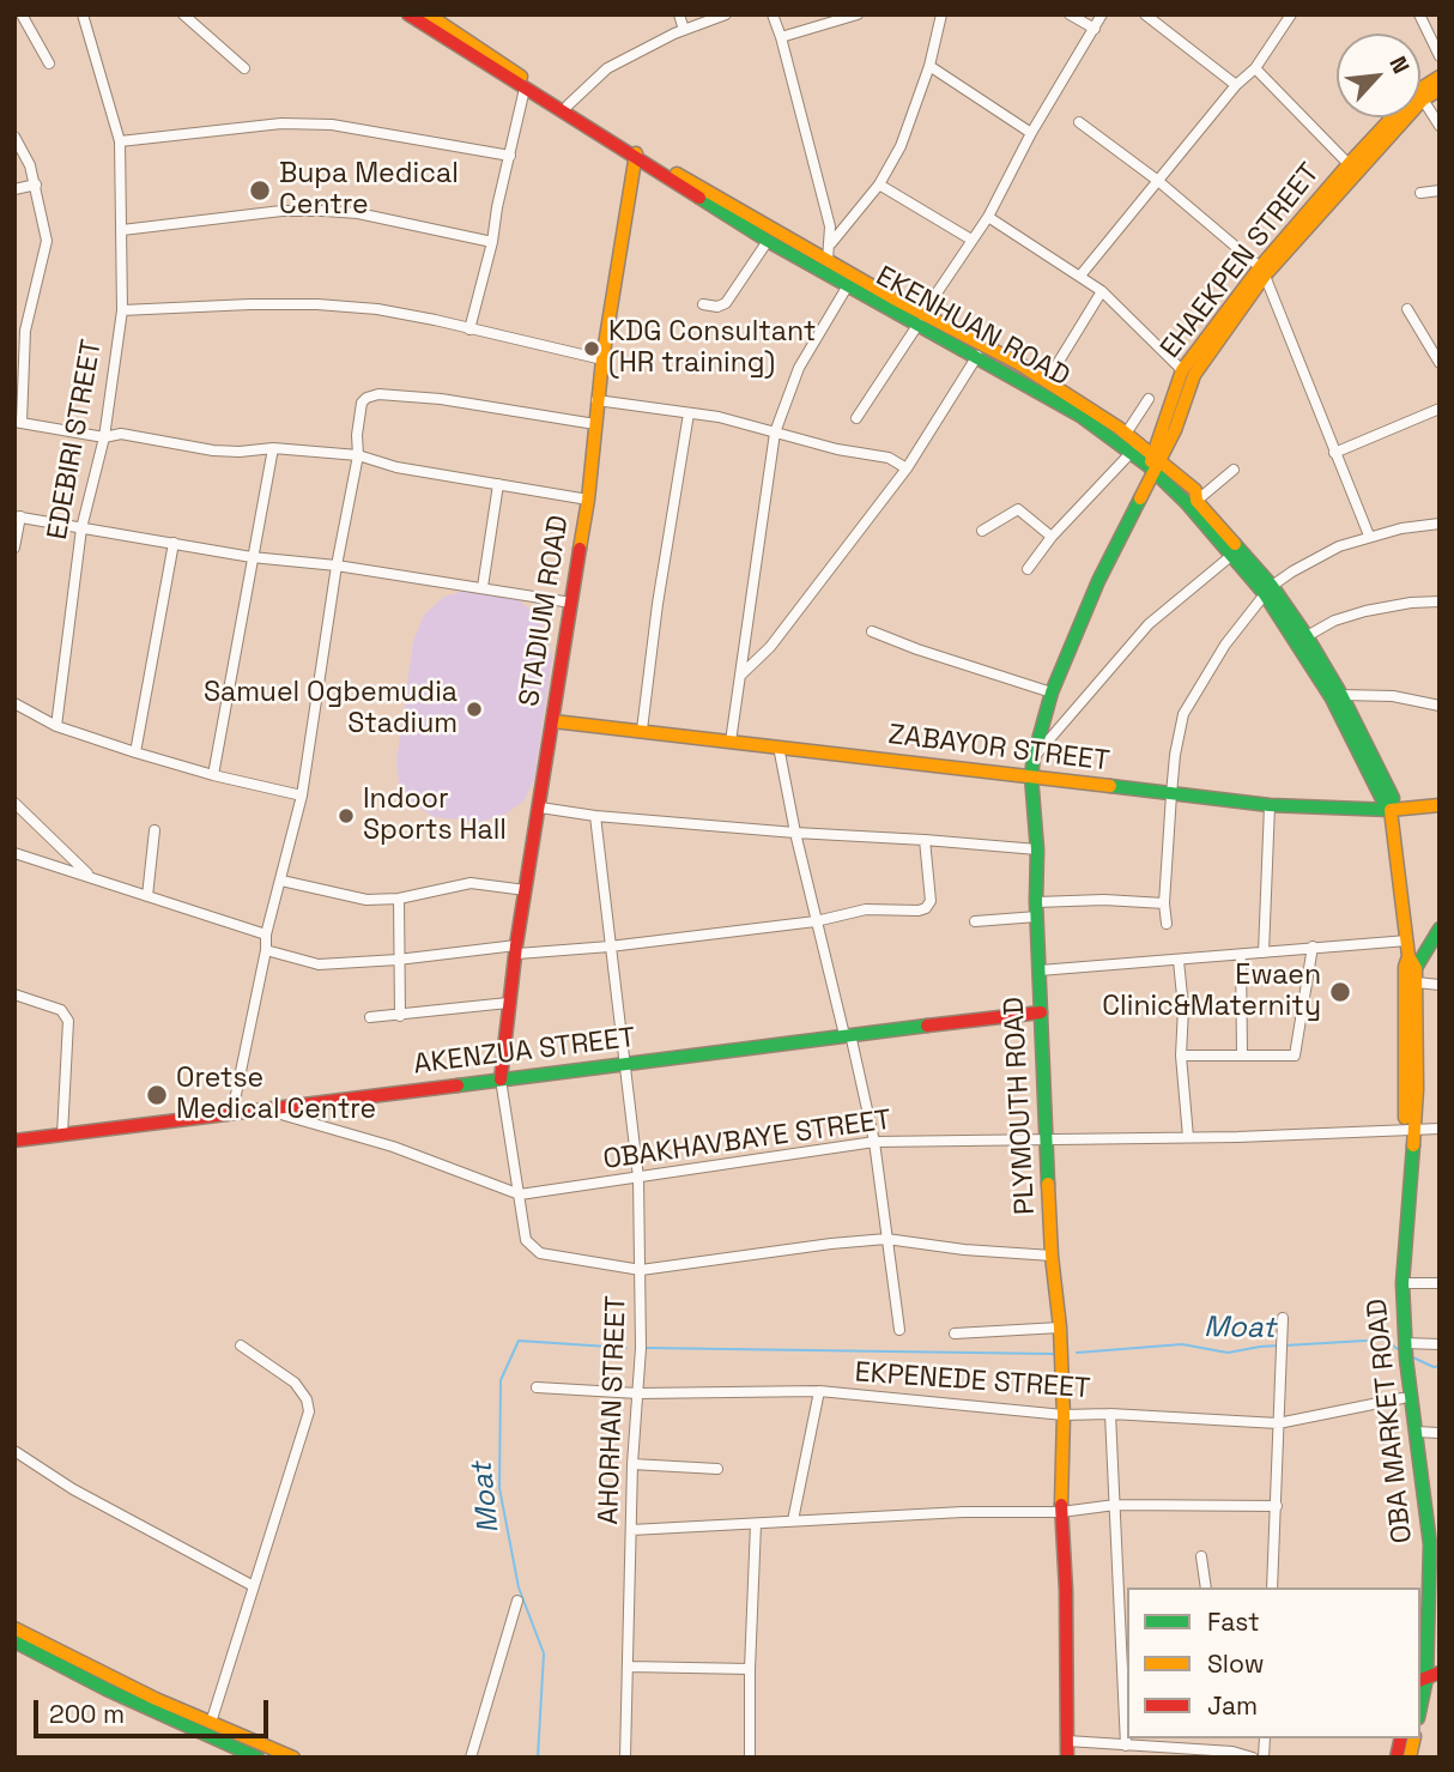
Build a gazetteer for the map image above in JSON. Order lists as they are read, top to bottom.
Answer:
{
  "streets": {
    "street": [
      "EHAEKPEN STREET",
      "EKENHUAN ROAD",
      "EDEBIRI STREET",
      "STADIUM ROAD",
      "ZABAYOR STREET",
      "AKENZUA STREET",
      "PLYMOUTH ROAD",
      "OBAKHAVBAYE STREET",
      "EKPENEDE STREET",
      "AHORHAN STREET",
      "OBA MARKET ROAD"
    ]
  },
  "crossings": [
    ["EHAEKPEN STREET", "EKENHUAN ROAD"],
    ["EHAEKPEN STREET", "PLYMOUTH ROAD"],
    ["EKENHUAN ROAD", "STADIUM ROAD"],
    ["EKENHUAN ROAD", "ZABAYOR STREET"],
    ["EKENHUAN ROAD", "PLYMOUTH ROAD"],
    ["EKENHUAN ROAD", "OBA MARKET ROAD"],
    ["STADIUM ROAD", "ZABAYOR STREET"],
    ["STADIUM ROAD", "AKENZUA STREET"],
    ["ZABAYOR STREET", "PLYMOUTH ROAD"],
    ["AKENZUA STREET", "PLYMOUTH ROAD"],
    ["AKENZUA STREET", "OBAKHAVBAYE STREET"],
    ["AKENZUA STREET", "AHORHAN STREET"],
    ["PLYMOUTH ROAD", "OBAKHAVBAYE STREET"],
    ["PLYMOUTH ROAD", "EKPENEDE STREET"],
    ["OBAKHAVBAYE STREET", "AHORHAN STREET"],
    ["OBAKHAVBAYE STREET", "OBA MARKET ROAD"],
    ["EKPENEDE STREET", "AHORHAN STREET"],
    ["EKPENEDE STREET", "OBA MARKET ROAD"]
  ],
  "water": ["Moat"],
  "places": [
    "Bupa Medical Centre",
    "KDG Consultant (HR training)",
    "Samuel Ogbemudia Stadium",
    "Indoor Sports Hall",
    "Ewaen Clinic&Maternity",
    "Oretse Medical Centre"
  ],
  "legend": ["Fast", "Slow", "Jam"],
  "scale_bar": "200 m",
  "north": "top right"
}
